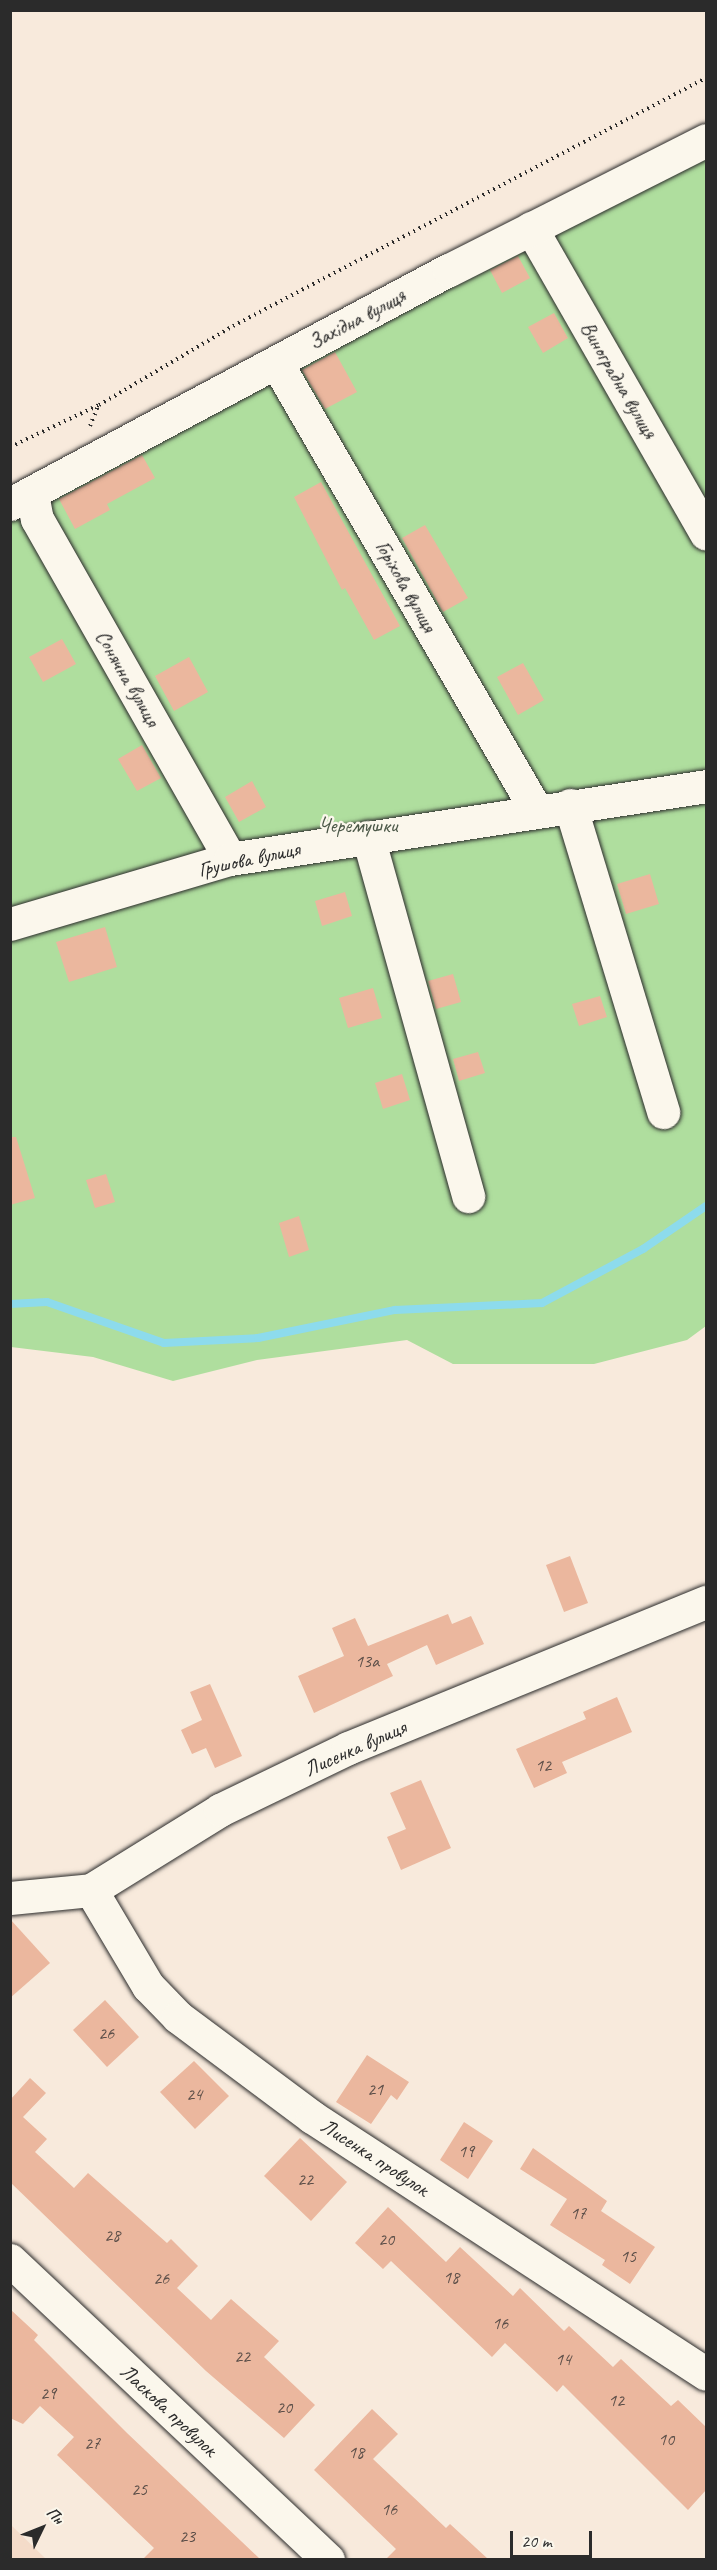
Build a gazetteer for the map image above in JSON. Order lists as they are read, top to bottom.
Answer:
{
  "streets": {
    "street": [
      "Західна вулиця",
      "Виноградна вулиця",
      "Горіхова вулиця",
      "Сонячна вулиця",
      "Грушова вулиця",
      "Лисенка вулиця",
      "Лисенка провулок",
      "Ласкова провулок"
    ]
  },
  "crossings": [
    ["Західна вулиця", "Виноградна вулиця"],
    ["Західна вулиця", "Горіхова вулиця"],
    ["Західна вулиця", "Сонячна вулиця"],
    ["Горіхова вулиця", "Грушова вулиця"],
    ["Сонячна вулиця", "Грушова вулиця"],
    ["Лисенка вулиця", "Лисенка провулок"]
  ],
  "parks": ["Черемушки"],
  "house_numbers": [
    "13а",
    "12",
    "26",
    "21",
    "24",
    "19",
    "22",
    "17",
    "28",
    "20",
    "15",
    "18",
    "26",
    "16",
    "22",
    "14",
    "29",
    "12",
    "20",
    "10",
    "27",
    "18",
    "25",
    "16",
    "23"
  ],
  "scale_bar": "20 m",
  "north": "top right"
}
